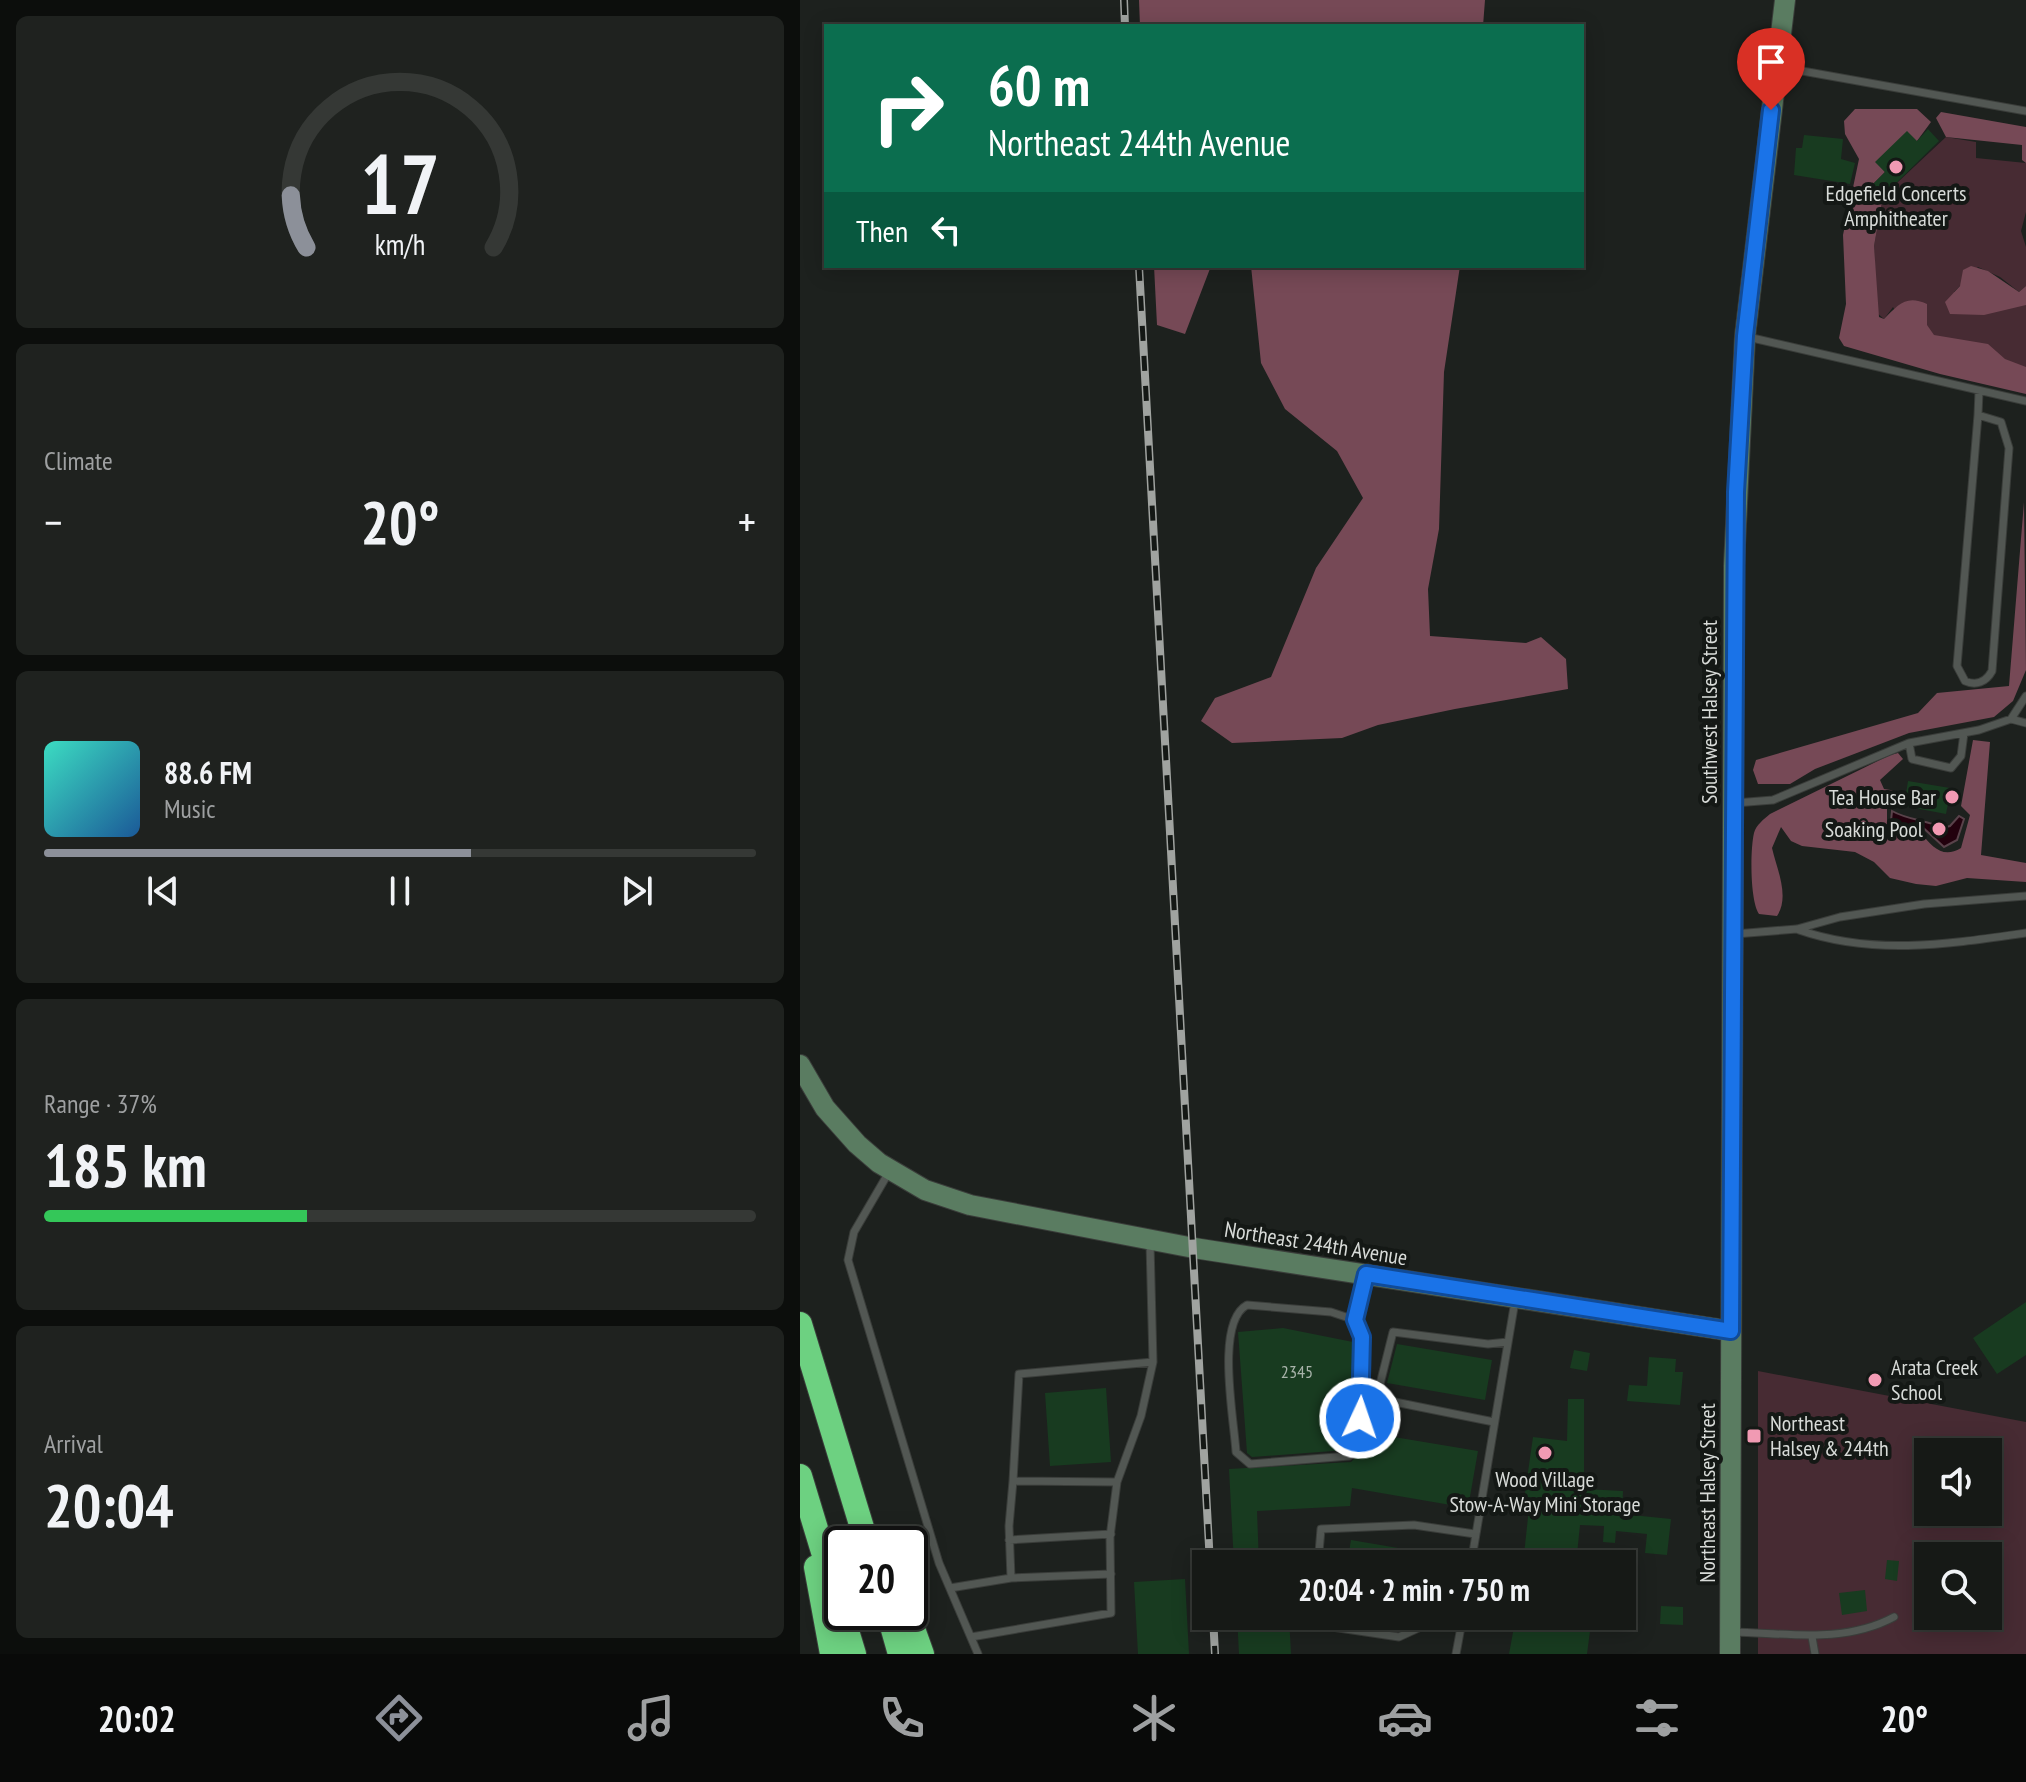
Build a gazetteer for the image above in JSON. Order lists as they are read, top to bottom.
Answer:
{
  "streets": {
    "street": ["Southwest Halsey Street", "Northeast 244th Avenue", "Northeast Halsey Street"]
  },
  "crossings": [
    ["Southwest Halsey Street", "Northeast 244th Avenue"],
    ["Southwest Halsey Street", "Northeast Halsey Street"],
    ["Northeast 244th Avenue", "Northeast Halsey Street"]
  ],
  "places": {
    "other": [
      "Edgefield Concerts Amphitheater",
      "Tea House Bar",
      "Soaking Pool",
      "Arata Creek School",
      "Wood Village Stow-A-Way Mini Storage"
    ],
    "transit": ["Northeast Halsey & 244th"]
  },
  "house_numbers": ["2345"],
  "page": {
    "turn": ["60 m", "Northeast 244th Avenue"],
    "then": "Then",
    "tile": [
      "Climate",
      ["Range · 37%", "185 km"],
      ["Arrival", "20:04"]
    ],
    "heat": ["−", "20°", "+"],
    "song": ["88.6 FM", "Music"],
    "limit": "20",
    "trip": "20:04 · 2 min · 750 m",
    "tabs": ["20:02", "20°"],
    "gauge": ["17", "km/h"]
  }
}
